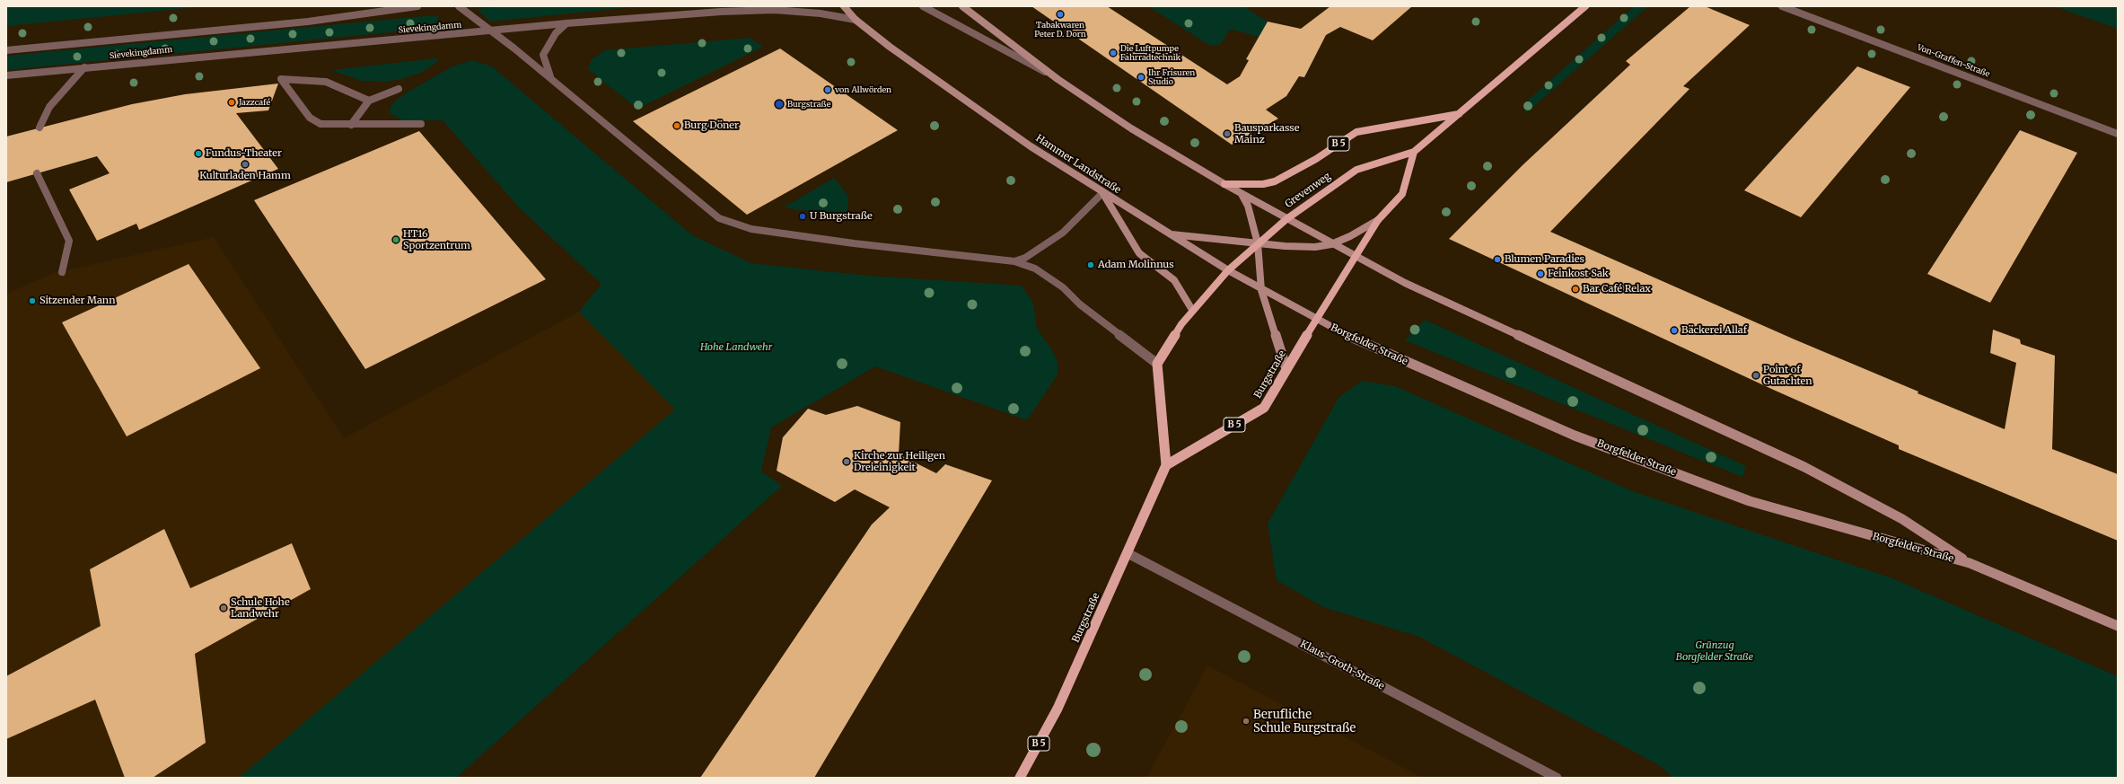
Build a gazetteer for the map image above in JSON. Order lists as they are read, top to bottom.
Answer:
{
  "streets": {
    "main road": [
      "B 5",
      "Hammer Landstraße",
      "Grevenweg",
      "Borgfelder Straße",
      "Burgstraße"
    ],
    "street": ["Sievekingdamm", "Von-Graffen-Straße", "Klaus-Groth-Straße"]
  },
  "crossings": [
    ["Sievekingdamm", "Hammer Landstraße"],
    ["B 5", "Grevenweg"],
    ["B 5", "Borgfelder Straße"],
    ["B 5", "Burgstraße"],
    ["Hammer Landstraße", "Grevenweg"],
    ["Hammer Landstraße", "Borgfelder Straße"],
    ["Hammer Landstraße", "Burgstraße"],
    ["Borgfelder Straße", "Burgstraße"],
    ["Burgstraße", "Klaus-Groth-Straße"]
  ],
  "parks": ["Hohe Landwehr", "Grünzug Borgfelder Straße"],
  "places": [
    "Tabakwaren Peter D. Dorn",
    "Die Luftpumpe Fahrradtechnik",
    "Ihr Frisuren Studio",
    "von Allwörden",
    "Jazzcafé",
    "Burgstraße",
    "Burg Döner",
    "Bausparkasse Mainz",
    "Fundus-Theater",
    "Kulturladen Hamm",
    "U Burgstraße",
    "HT16 Sportzentrum",
    "Blumen Paradies",
    "Adam Molinnus",
    "Feinkost Sak",
    "Bar Café Relax",
    "Sitzender Mann",
    "Bäckerei Allaf",
    "Point of Gutachten",
    "Kirche zur Heiligen Dreieinigkeit",
    "Schule Hohe Landwehr",
    "Berufliche Schule Burgstraße"
  ]
}
